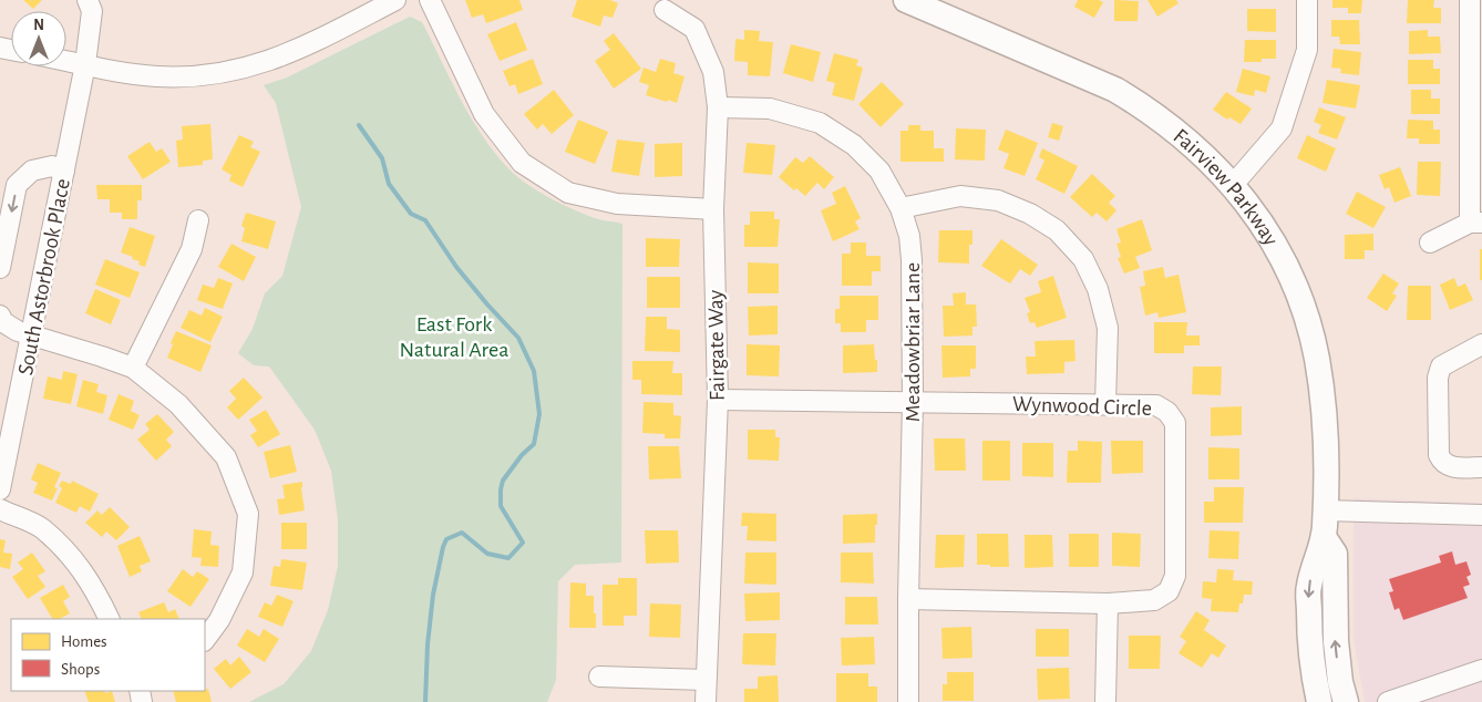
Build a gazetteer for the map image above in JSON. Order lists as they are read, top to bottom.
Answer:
{
  "streets": {
    "main road": ["Fairview Parkway"],
    "street": [
      "South Astorbrook Place",
      "Meadowbriar Lane",
      "Fairgate Way",
      "Wynwood Circle"
    ]
  },
  "crossings": [
    ["Meadowbriar Lane", "Fairgate Way"],
    ["Meadowbriar Lane", "Wynwood Circle"],
    ["Fairgate Way", "Wynwood Circle"]
  ],
  "parks": ["East Fork Natural Area"],
  "legend": ["Homes", "Shops"],
  "north": "top"
}
